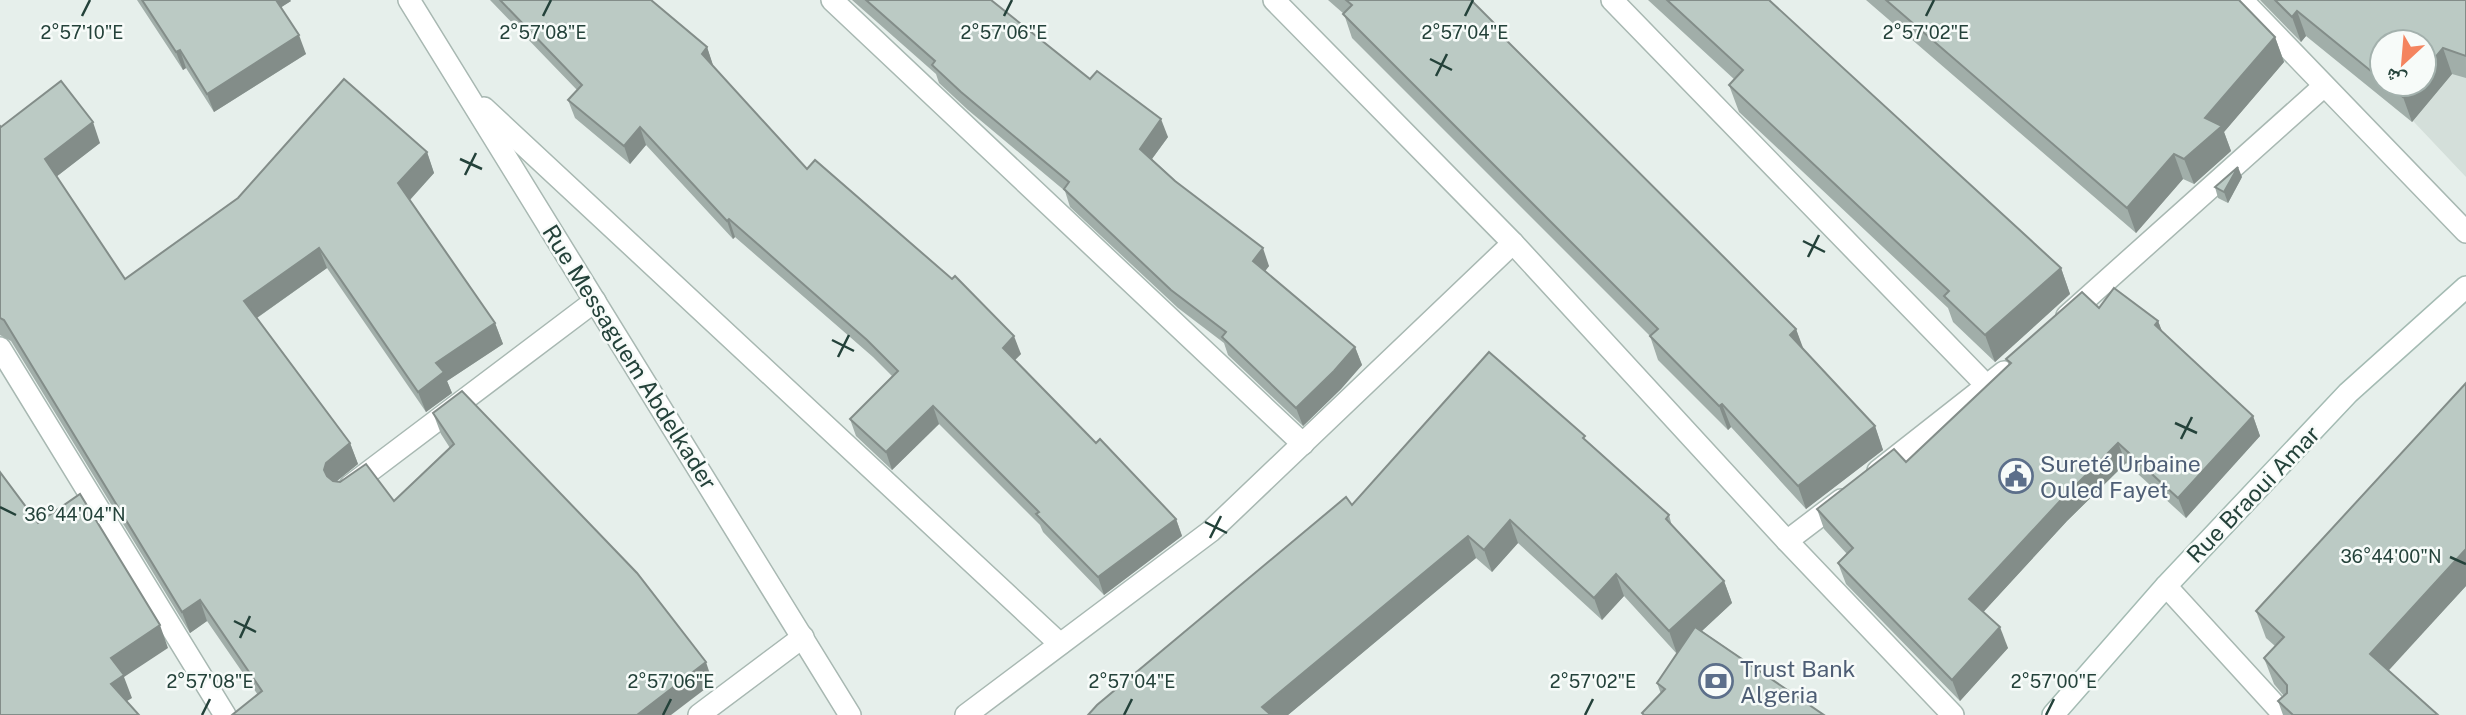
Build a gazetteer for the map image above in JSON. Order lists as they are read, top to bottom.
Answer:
{
  "streets": {
    "street": ["Rue Messaguem Abdelkader", "Rue Braoui Amar"]
  },
  "places": {
    "public building": ["Sureté Urbaine Ouled Fayet"],
    "bank": ["Trust Bank Algeria"]
  },
  "north": "bottom left",
  "coordinates": [
    "2°57'10\"E",
    "2°57'08\"E",
    "2°57'06\"E",
    "2°57'04\"E",
    "2°57'02\"E",
    "36°44'04\"N",
    "36°44'00\"N",
    "2°57'00\"E"
  ]
}
